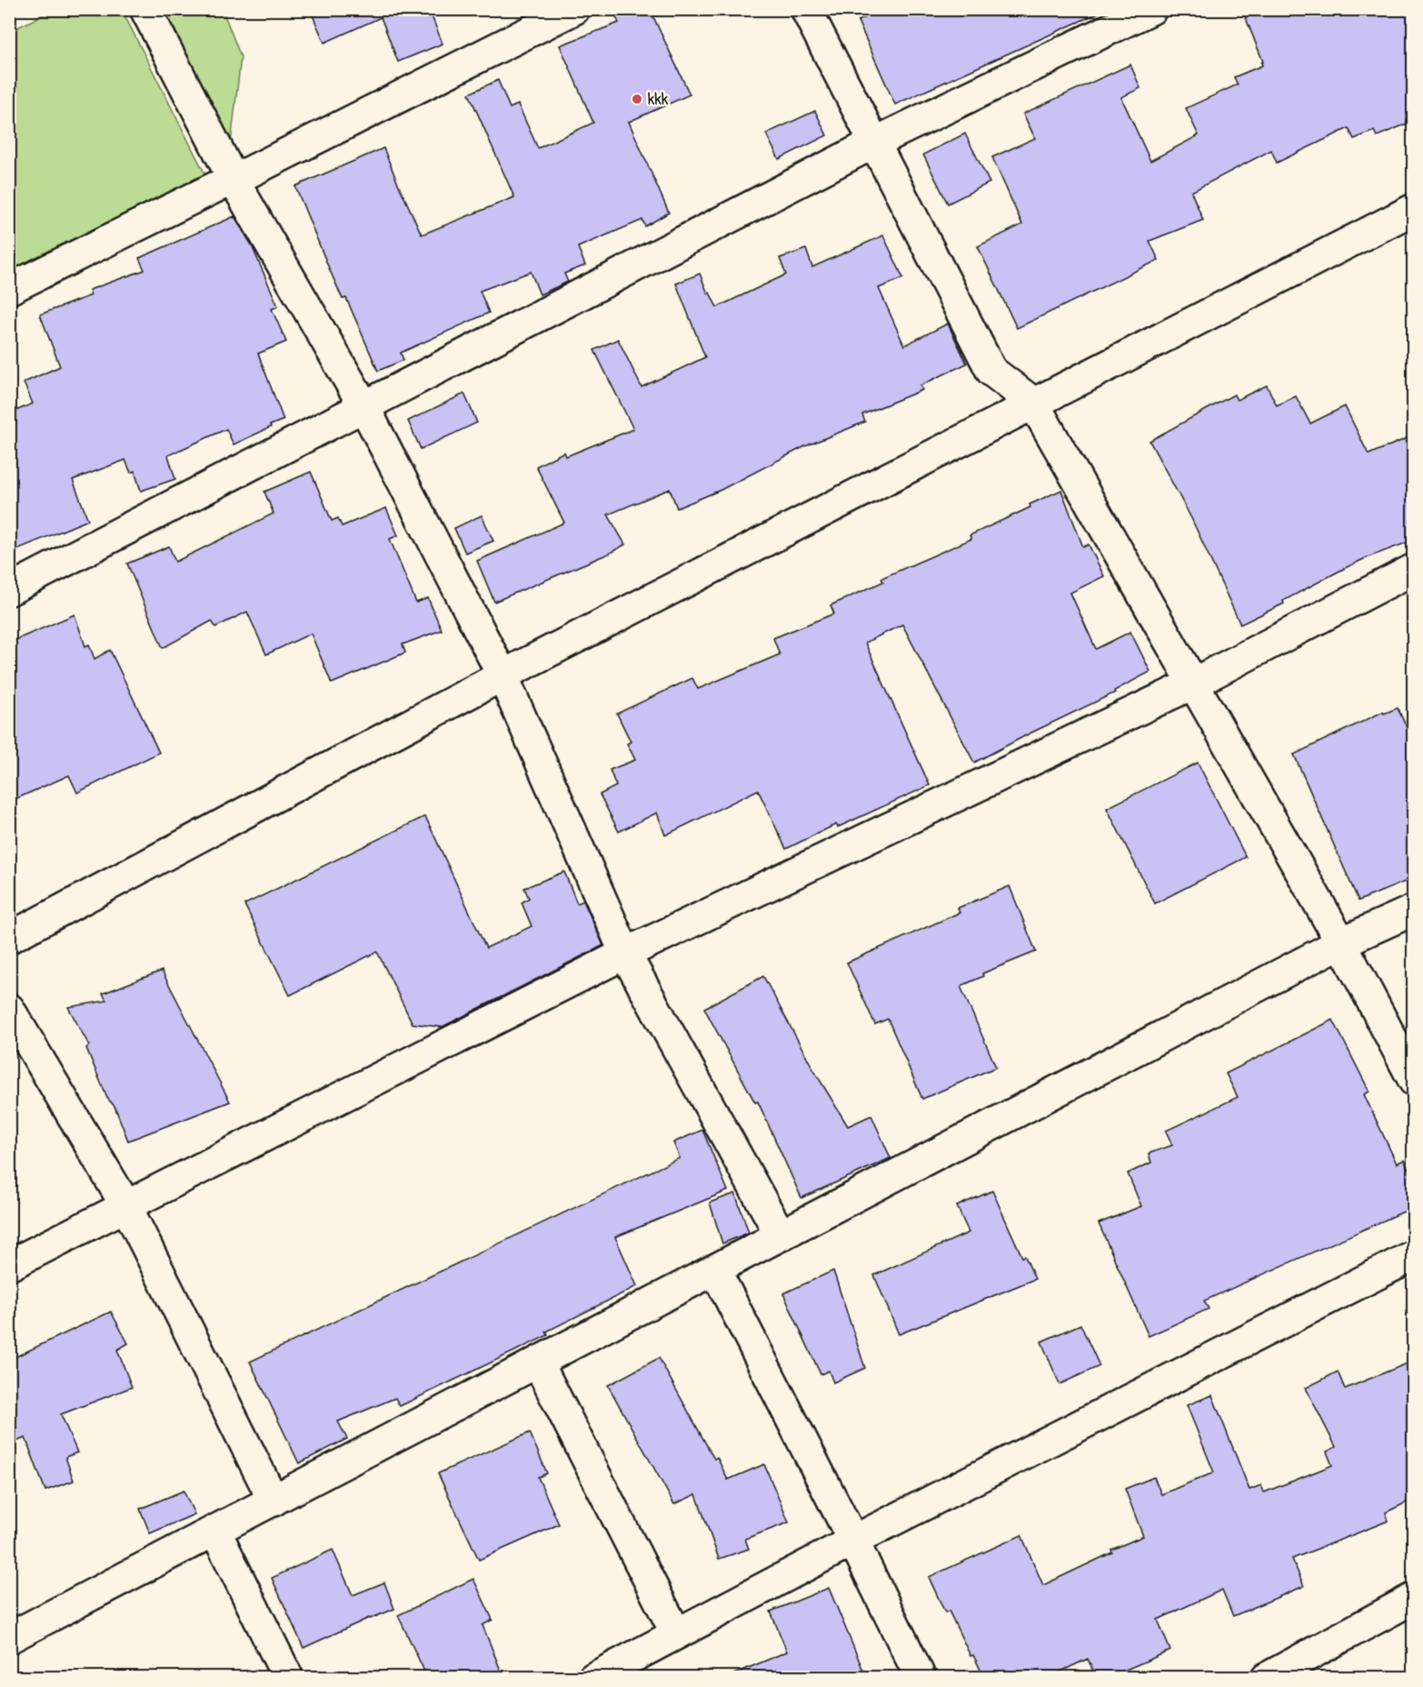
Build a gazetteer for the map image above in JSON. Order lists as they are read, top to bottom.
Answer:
{
  "places": ["kkk"]
}
